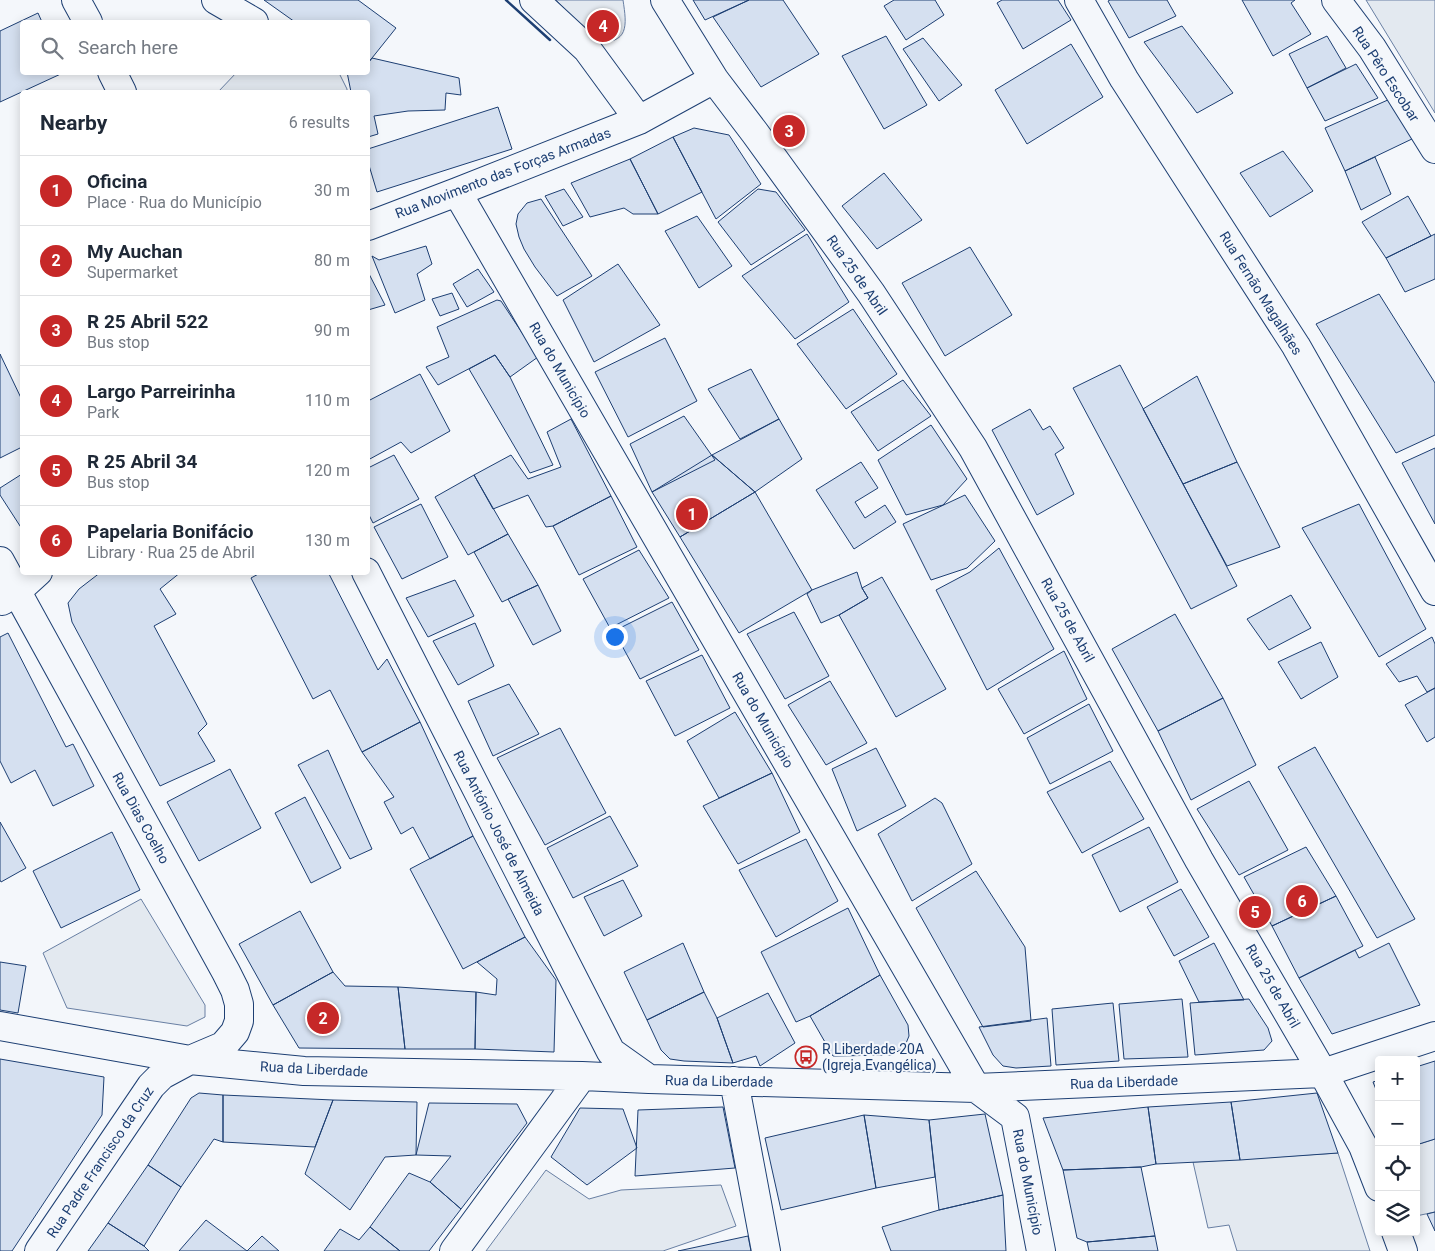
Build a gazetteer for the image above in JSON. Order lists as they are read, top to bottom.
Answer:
{
  "streets": {
    "street": [
      "Rua Pêro Escobar",
      "Rua Movimento das Forças Armadas",
      "Rua 25 de Abril",
      "Rua Fernão Magalhães",
      "Rua do Município",
      "Rua Dias Coelho",
      "Rua António José de Almeida",
      "Rua da Liberdade",
      "Rua Padre Francisco da Cruz"
    ]
  },
  "crossings": [
    ["Rua Movimento das Forças Armadas", "Rua 25 de Abril"],
    ["Rua Movimento das Forças Armadas", "Rua do Município"],
    ["Rua 25 de Abril", "Rua da Liberdade"],
    ["Rua do Município", "Rua da Liberdade"],
    ["Rua Dias Coelho", "Rua da Liberdade"],
    ["Rua Dias Coelho", "Rua Padre Francisco da Cruz"],
    ["Rua António José de Almeida", "Rua da Liberdade"],
    ["Rua da Liberdade", "Rua Padre Francisco da Cruz"]
  ],
  "places": {
    "bus stop": ["R Liberdade 20A (Igreja Evangélica)"]
  },
  "page": {
    "pins": [
      "4",
      "3",
      "1",
      "6",
      "5",
      "2"
    ],
    "search": "Search here",
    "heading": ["Nearby", "6 results"],
    "list": [
      {
        "mark": "1",
        "name": "Oficina",
        "note": "Place · Rua do Município",
        "value": "30 m"
      },
      {
        "mark": "2",
        "name": "My Auchan",
        "note": "Supermarket",
        "value": "80 m"
      },
      {
        "mark": "3",
        "name": "R 25 Abril 522",
        "note": "Bus stop",
        "value": "90 m"
      },
      {
        "mark": "4",
        "name": "Largo Parreirinha",
        "note": "Park",
        "value": "110 m"
      },
      {
        "mark": "5",
        "name": "R 25 Abril 34",
        "note": "Bus stop",
        "value": "120 m"
      },
      {
        "mark": "6",
        "name": "Papelaria Bonifácio",
        "note": "Library · Rua 25 de Abril",
        "value": "130 m"
      }
    ],
    "map_buttons": ["+", "−"]
  }
}
